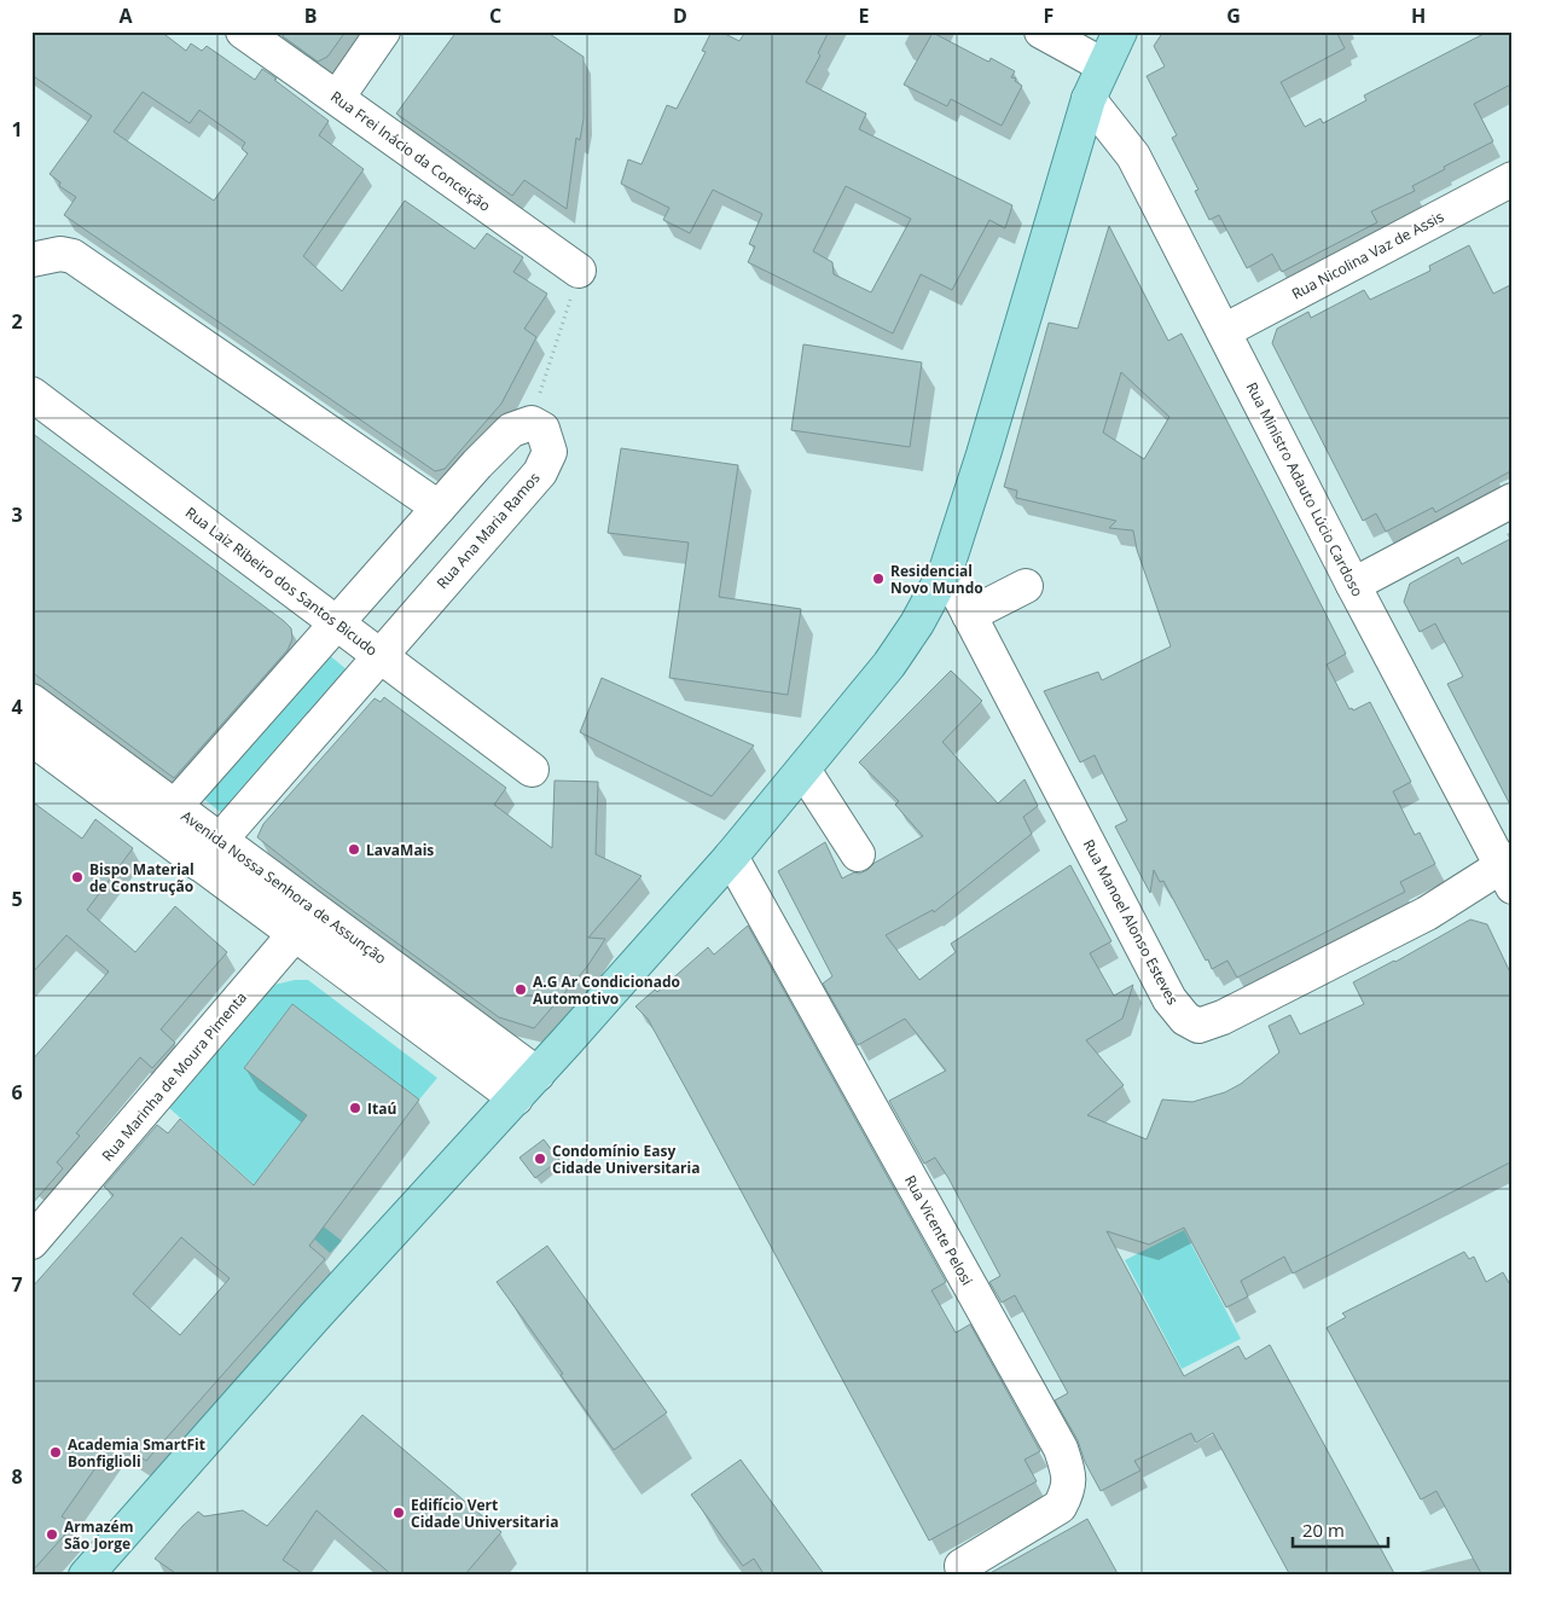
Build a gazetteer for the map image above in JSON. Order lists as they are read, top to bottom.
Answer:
{
  "streets": {
    "street": [
      "Rua Frei Inácio da Conceição",
      "Rua Nicolina Vaz de Assis",
      "Rua Ministro Adauto Lúcio Cardoso",
      "Rua Ana Maria Ramos",
      "Rua Laiz Ribeiro dos Santos Bicudo",
      "Avenida Nossa Senhora de Assunção",
      "Rua Manoel Alonso Esteves",
      "Rua Marinha de Moura Pimenta",
      "Rua Vicente Pelosi"
    ]
  },
  "crossings": [
    ["Rua Nicolina Vaz de Assis", "Rua Ministro Adauto Lúcio Cardoso"],
    ["Rua Ministro Adauto Lúcio Cardoso", "Rua Manoel Alonso Esteves"],
    ["Rua Ana Maria Ramos", "Rua Laiz Ribeiro dos Santos Bicudo"],
    ["Rua Ana Maria Ramos", "Avenida Nossa Senhora de Assunção"],
    ["Avenida Nossa Senhora de Assunção", "Rua Marinha de Moura Pimenta"]
  ],
  "places": [
    "Residencial Novo Mundo",
    "LavaMais",
    "Bispo Material de Construção",
    "A.G Ar Condicionado Automotivo",
    "Itaú",
    "Condomínio Easy Cidade Universitaria",
    "Academia SmartFit Bonfiglioli",
    "Edifício Vert Cidade Universitaria",
    "Armazém São Jorge"
  ],
  "scale_bar": "20 m",
  "grid": {
    "columns": [
      "A",
      "B",
      "C",
      "D",
      "E",
      "F",
      "G",
      "H"
    ],
    "rows": [
      "1",
      "2",
      "3",
      "4",
      "5",
      "6",
      "7",
      "8"
    ]
  }
}
